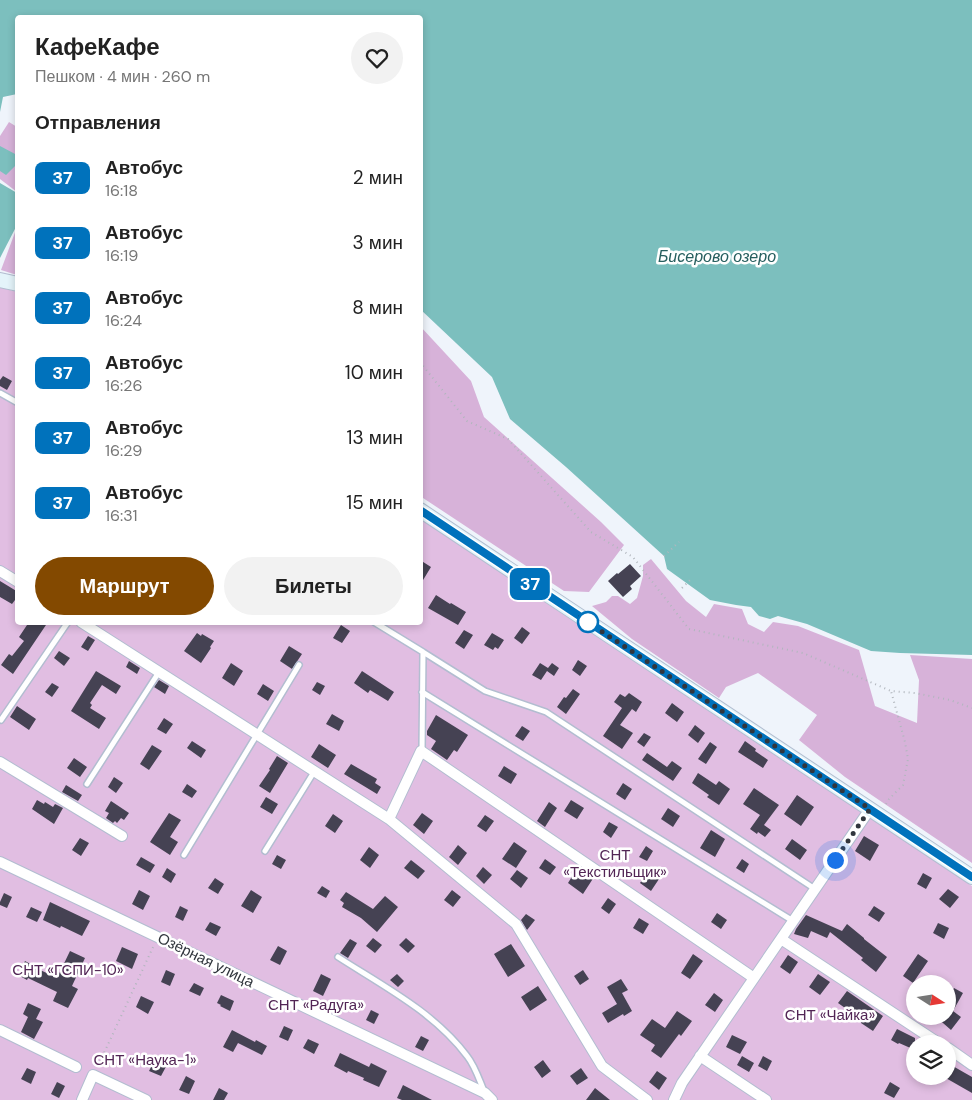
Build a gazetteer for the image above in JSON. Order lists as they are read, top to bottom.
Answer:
{
  "streets": {
    "street": ["Озёрная улица"]
  },
  "water": ["Бисерово озеро"],
  "parks": [
    "СНТ «Текстильщик»",
    "СНТ «ГСПИ-10»",
    "СНТ «Радуга»",
    "СНТ «Чайка»",
    "СНТ «Наука-1»"
  ],
  "lines": ["bus line 37"],
  "north": "right",
  "page": {
    "on_map": "37",
    "heading": [
      ["КафеКафе", "Пешком · 4 мин · 260 m"],
      "Отправления"
    ],
    "list": [
      {
        "mark": "37",
        "name": "Автобус",
        "note": "16:18",
        "value": "2 мин"
      },
      {
        "mark": "37",
        "name": "Автобус",
        "note": "16:19",
        "value": "3 мин"
      },
      {
        "mark": "37",
        "name": "Автобус",
        "note": "16:24",
        "value": "8 мин"
      },
      {
        "mark": "37",
        "name": "Автобус",
        "note": "16:26",
        "value": "10 мин"
      },
      {
        "mark": "37",
        "name": "Автобус",
        "note": "16:29",
        "value": "13 мин"
      },
      {
        "mark": "37",
        "name": "Автобус",
        "note": "16:31",
        "value": "15 мин"
      }
    ],
    "buttons": ["Маршрут", "Билеты"]
  }
}
